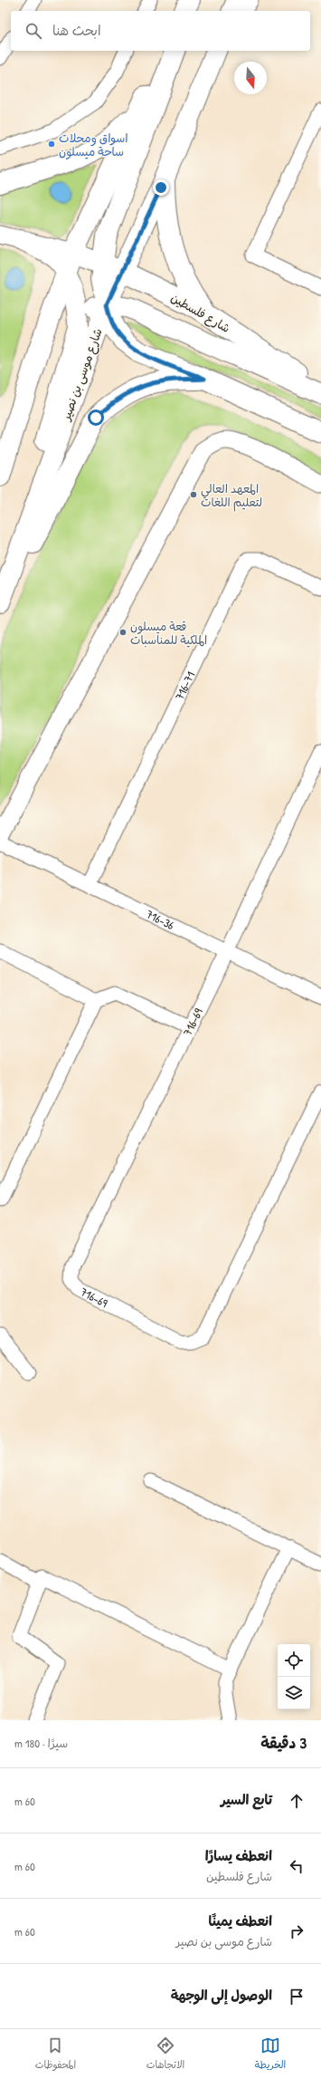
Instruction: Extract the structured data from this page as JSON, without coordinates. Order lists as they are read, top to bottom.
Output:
{
  "streets": {
    "main road": ["شارع فلسطين", "شارع موسى بن نصير"],
    "street": ["716-71", "716-36", "716-69"]
  },
  "crossings": [
    ["شارع فلسطين", "شارع موسى بن نصير"],
    ["716-71", "716-36"],
    ["716-36", "716-69"]
  ],
  "places": ["اسواق ومحلات ساحة ميسلون", "المعهد العالي لتعليم اللغات", "قعة ميسلون الملكية للمناسبات"],
  "north": "bottom",
  "page": {
    "search": "ابحث هنا",
    "heading": ["3 دقيقة", "سيرًا · 180 m"],
    "list": [
      ["تابع السير", "60 m"],
      ["انعطف يسارًا", "شارع فلسطين", "60 m"],
      ["انعطف يمينًا", "شارع موسى بن نصير", "60 m"],
      "الوصول إلى الوجهة"
    ],
    "nav": ["الخريطة", "الاتجاهات", "المحفوظات"]
  }
}
